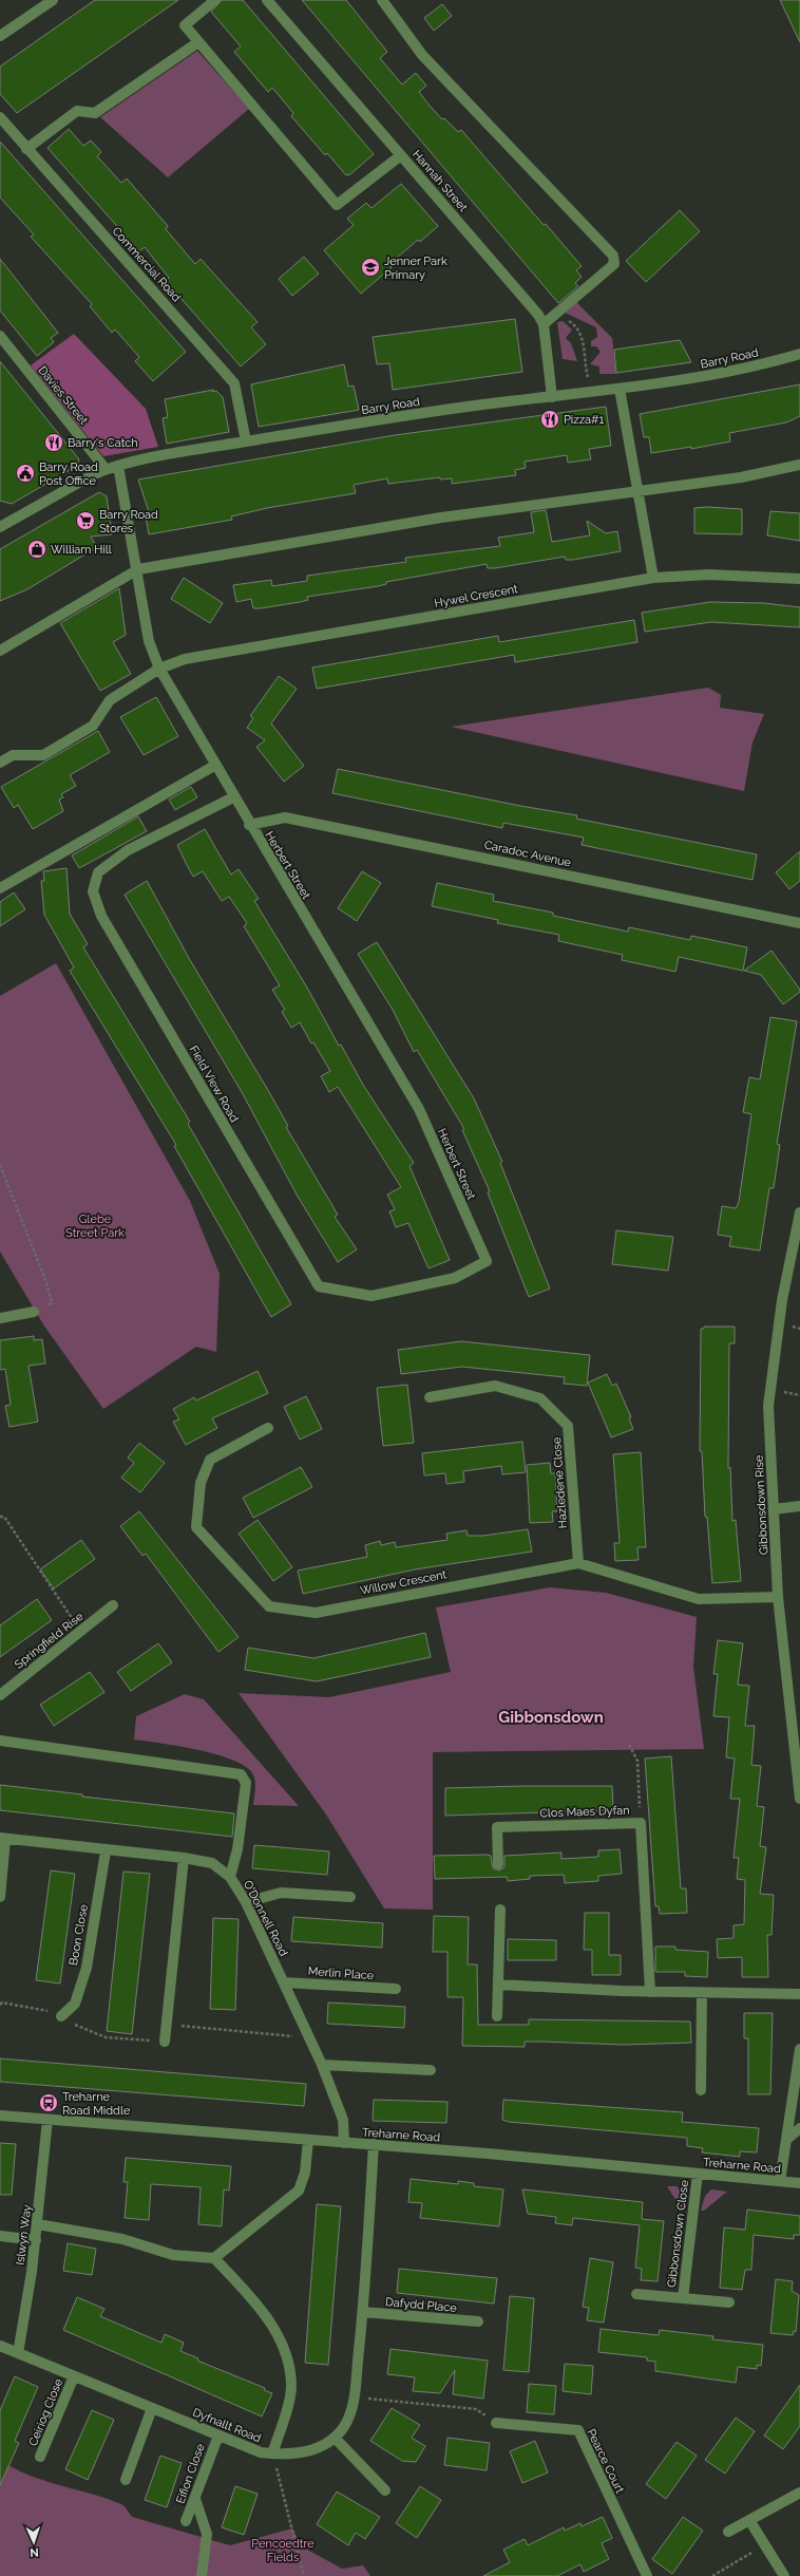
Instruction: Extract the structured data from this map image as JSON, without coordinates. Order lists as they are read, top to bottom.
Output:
{
  "streets": {
    "street": [
      "Hannah Street",
      "Commercial Road",
      "Barry Road",
      "Davies Street",
      "Hywel Crescent",
      "Caradoc Avenue",
      "Herbert Street",
      "Field View Road",
      "Hazledene Close",
      "Gibbonsdown Rise",
      "Willow Crescent",
      "Springfield Rise",
      "Clos Maes Dyfan",
      "O'Donnell Road",
      "Boon Close",
      "Merlin Place",
      "Treharne Road",
      "Gibbonsdown Close",
      "Islwyn Way",
      "Dafydd Place",
      "Ceiriog Close",
      "Dyfnallt Road",
      "Pearce Court",
      "Eifion Close"
    ]
  },
  "crossings": [
    ["Commercial Road", "Barry Road"],
    ["Barry Road", "Davies Street"],
    ["Barry Road", "Herbert Street"],
    ["Hywel Crescent", "Herbert Street"],
    ["Caradoc Avenue", "Herbert Street"],
    ["Herbert Street", "Field View Road"],
    ["Hazledene Close", "Willow Crescent"],
    ["Gibbonsdown Rise", "Willow Crescent"],
    ["O'Donnell Road", "Boon Close"],
    ["O'Donnell Road", "Merlin Place"],
    ["O'Donnell Road", "Treharne Road"],
    ["Treharne Road", "Gibbonsdown Close"],
    ["Treharne Road", "Islwyn Way"],
    ["Treharne Road", "Dyfnallt Road"],
    ["Islwyn Way", "Dyfnallt Road"],
    ["Dafydd Place", "Dyfnallt Road"],
    ["Ceiriog Close", "Dyfnallt Road"],
    ["Dyfnallt Road", "Eifion Close"]
  ],
  "districts": ["Gibbonsdown"],
  "parks": ["Glebe Street Park", "Pencoedtre Fields"],
  "places": {
    "school or university": ["Jenner Park Primary"],
    "restaurant": ["Pizza#1", "Barry's Catch"],
    "public building": ["Barry Road Post Office"],
    "supermarket": ["Barry Road Stores"],
    "shop": ["William Hill"],
    "bus stop": ["Treharne Road Middle"]
  },
  "north": "bottom"
}
